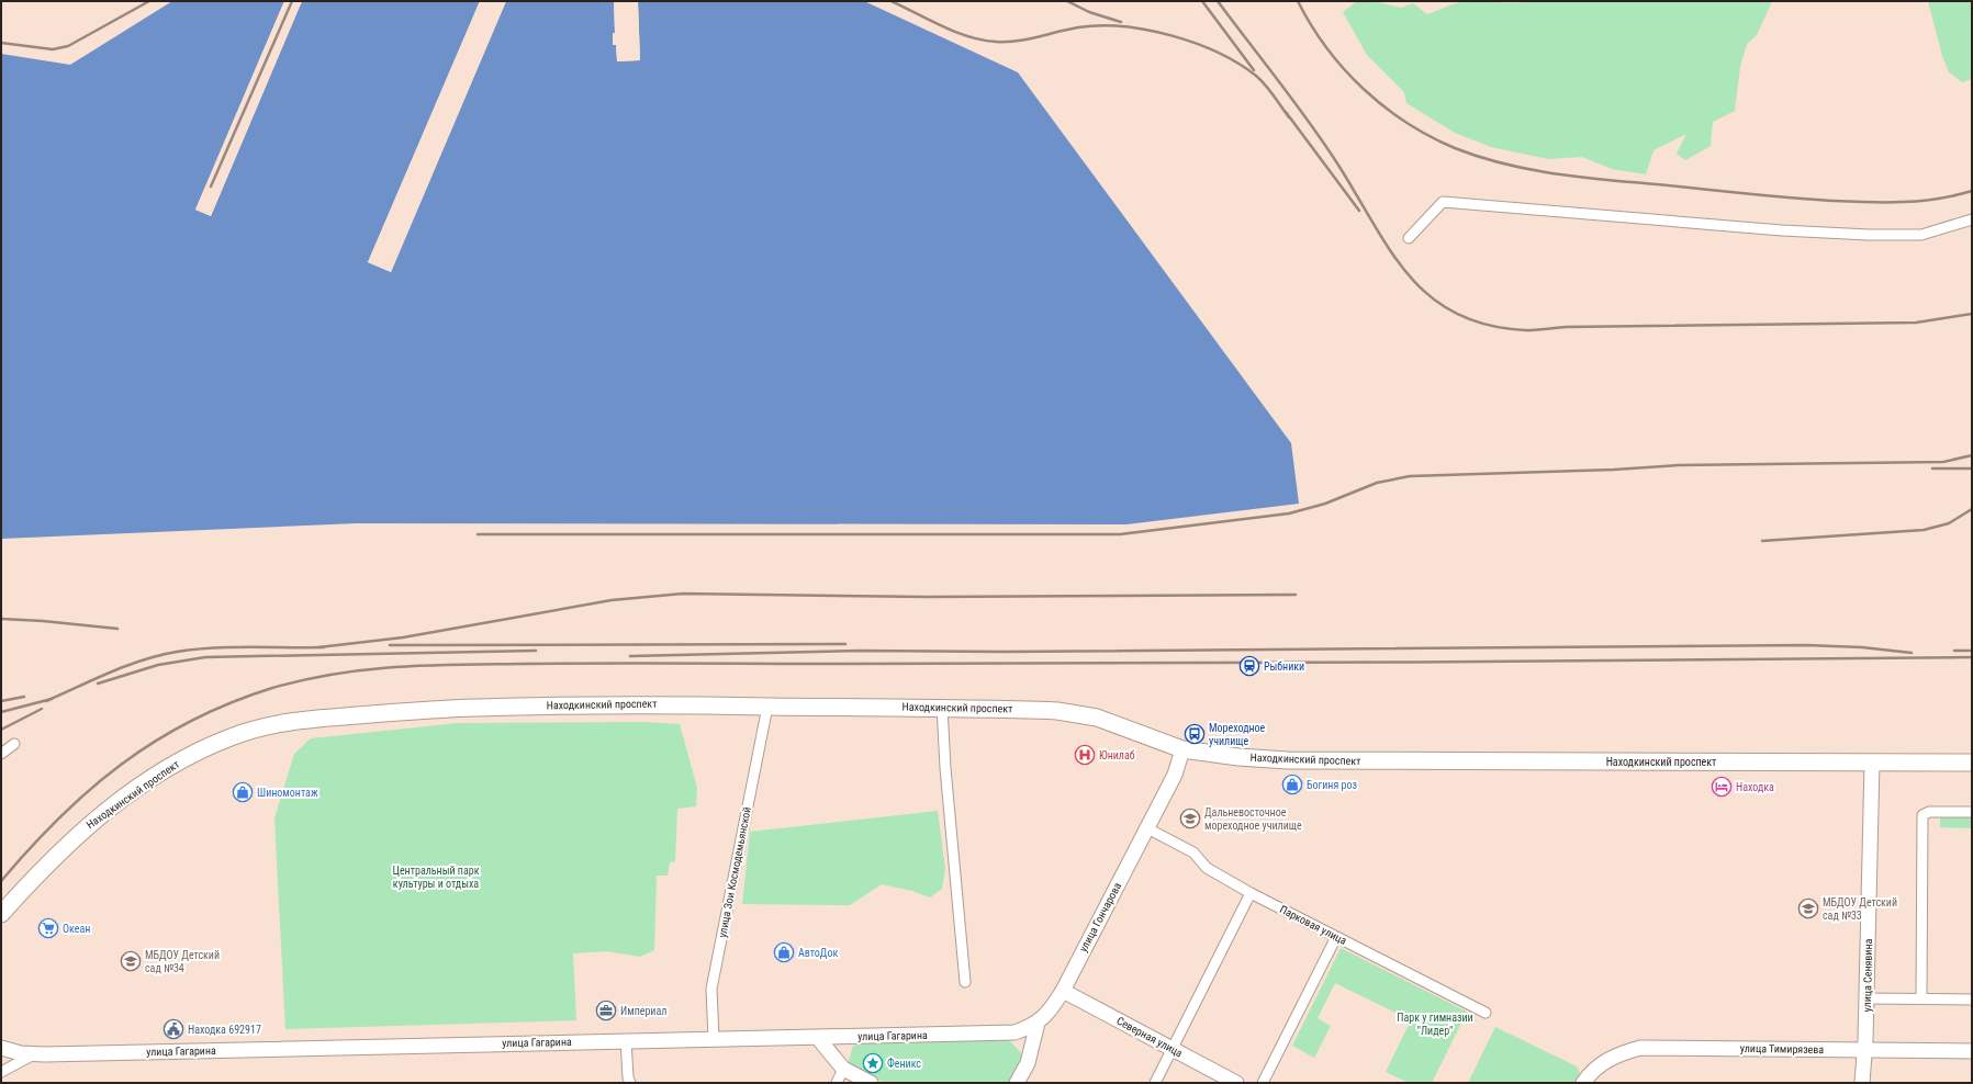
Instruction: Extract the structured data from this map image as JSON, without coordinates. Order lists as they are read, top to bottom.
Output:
{
  "streets": {
    "main road": [
      "Находкинский проспект",
      "улица Гончарова",
      "улица Сенявина",
      "улица Гагарина",
      "Северная улица",
      "улица Тимирязева"
    ],
    "street": ["улица Зои Космодемьянской", "Парковая улица"]
  },
  "crossings": [
    ["Находкинский проспект", "улица Зои Космодемьянской"],
    ["Находкинский проспект", "улица Гончарова"],
    ["Находкинский проспект", "улица Сенявина"],
    ["улица Зои Космодемьянской", "улица Гагарина"],
    ["улица Гончарова", "Парковая улица"],
    ["улица Гончарова", "улица Гагарина"],
    ["улица Гончарова", "Северная улица"],
    ["улица Сенявина", "улица Тимирязева"]
  ],
  "parks": ["Центральный парк культуры и отдыха", "Парк у гимназии \"Лидер\""],
  "places": {
    "station": ["Рыбники"],
    "bus stop": ["Мореходное училище"],
    "hospital": ["Юнилаб"],
    "shop": ["Богиня роз", "Шиномонтаж", "АвтоДок"],
    "hotel": ["Находка"],
    "school or university": ["Дальневосточное мореходное училище", "МБДОУ Детский сад №33", "МБДОУ Детский сад №34"],
    "supermarket": ["Океан"],
    "office": ["Империал"],
    "public building": ["Находка 692917"],
    "place": ["Феникс"]
  }
}
